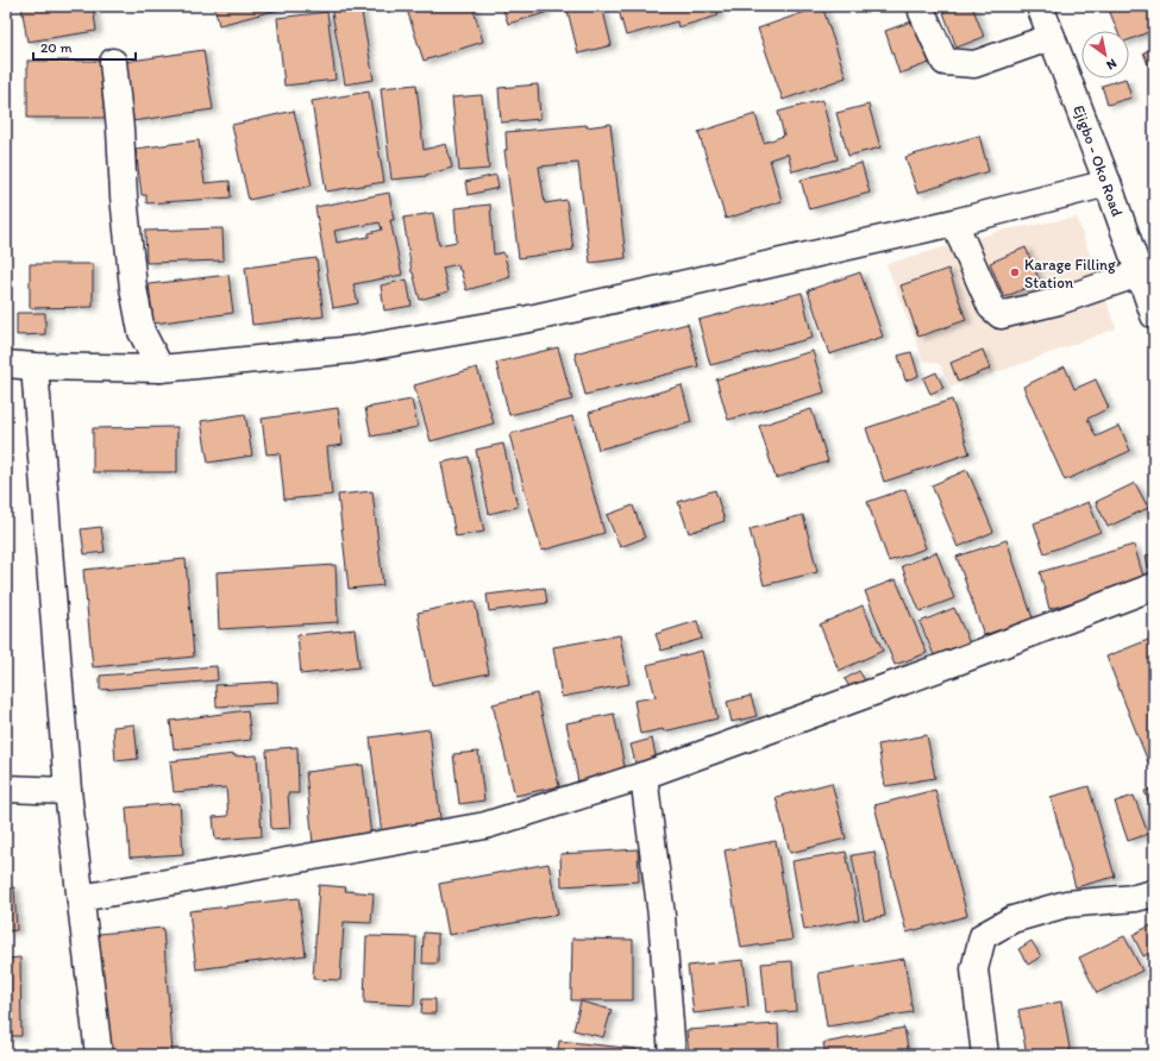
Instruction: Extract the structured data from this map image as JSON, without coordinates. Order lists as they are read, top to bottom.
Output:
{
  "streets": {
    "street": ["Ejigbo - Oko Road"]
  },
  "places": ["Karage Filling Station"],
  "scale_bar": "20 m",
  "north": "bottom right"
}
